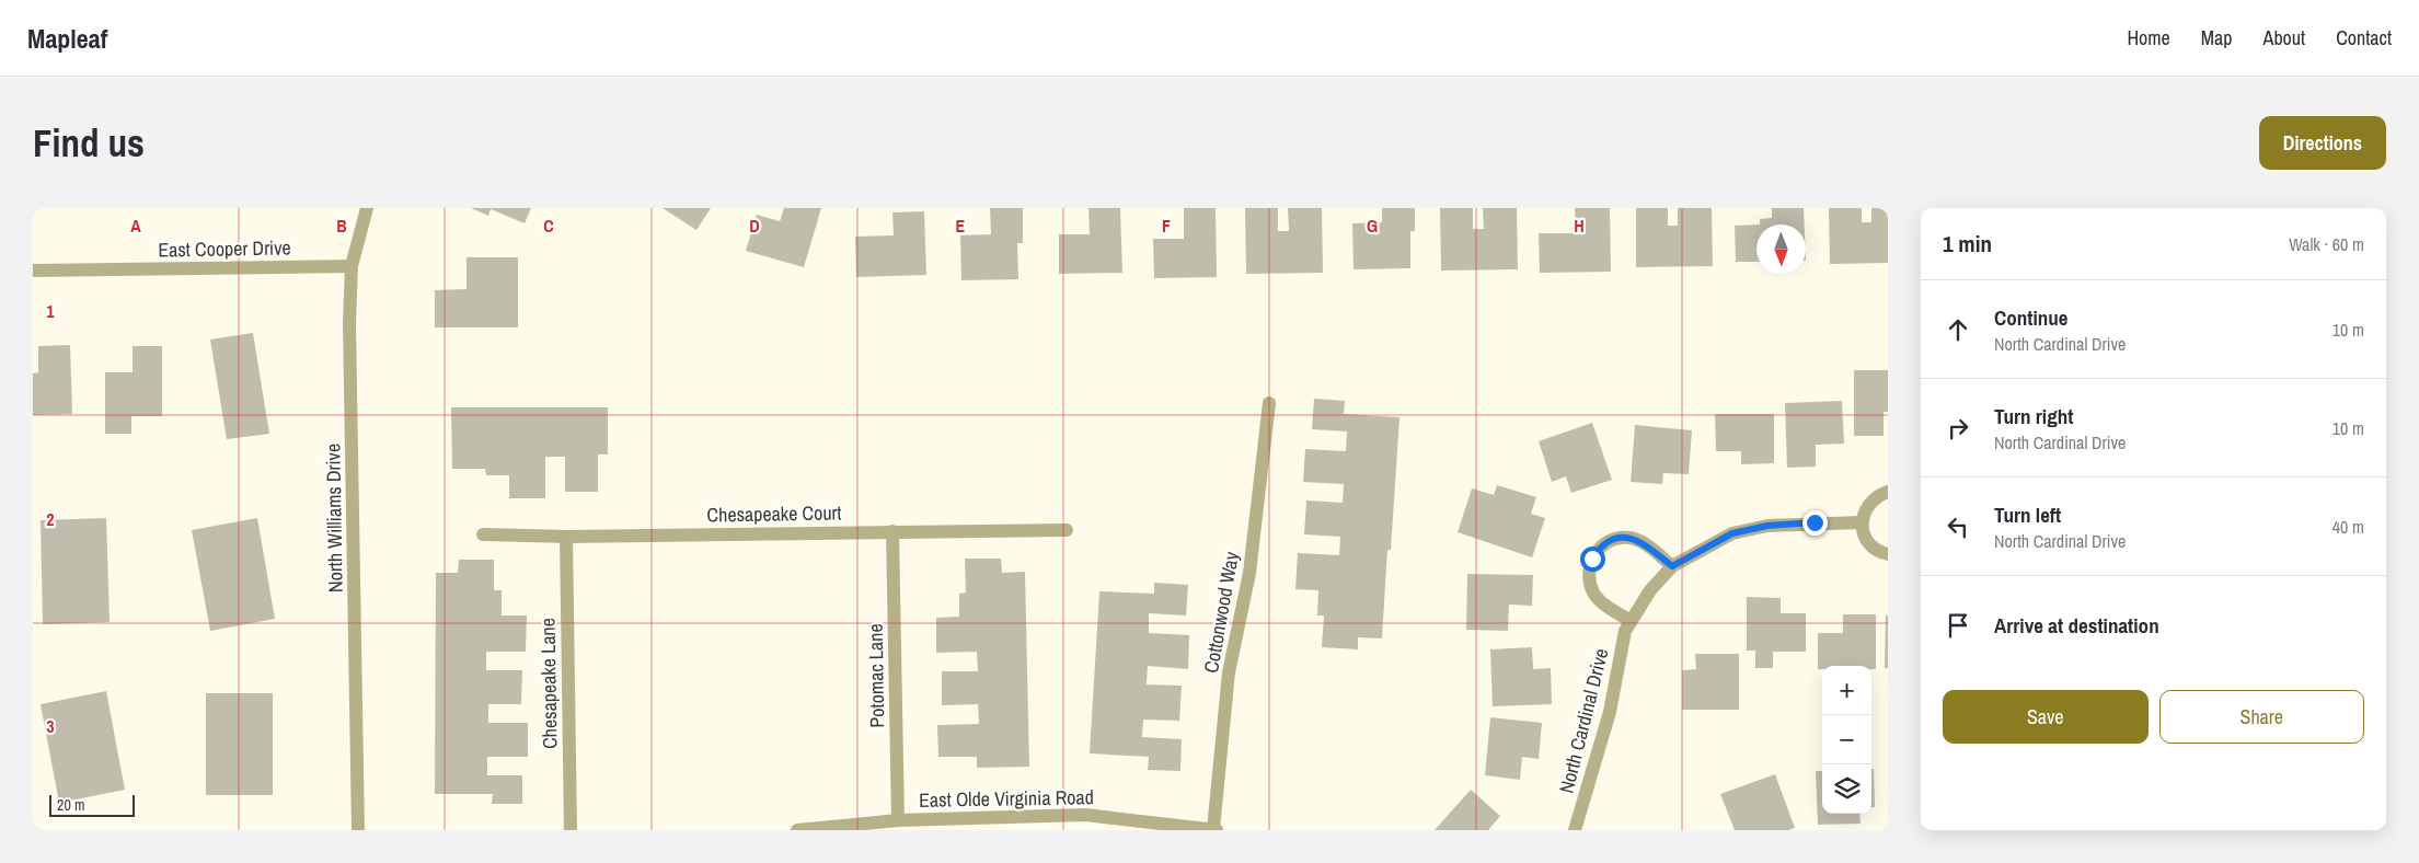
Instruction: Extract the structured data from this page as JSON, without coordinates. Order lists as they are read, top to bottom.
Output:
{
  "streets": {
    "street": [
      "East Cooper Drive",
      "Chesapeake Court",
      "North Williams Drive",
      "Cottonwood Way",
      "Potomac Lane",
      "Chesapeake Lane",
      "North Cardinal Drive",
      "East Olde Virginia Road"
    ]
  },
  "crossings": [
    ["East Cooper Drive", "North Williams Drive"],
    ["Chesapeake Court", "Potomac Lane"],
    ["Chesapeake Court", "Chesapeake Lane"],
    ["Cottonwood Way", "East Olde Virginia Road"],
    ["Potomac Lane", "East Olde Virginia Road"]
  ],
  "scale_bar": "20 m",
  "north": "bottom",
  "page": {
    "header": "Mapleaf",
    "nav": [
      "Home",
      "Map",
      "About",
      "Contact"
    ],
    "buttons": [
      "Directions",
      ["Save", "Share"]
    ],
    "title": "Find us",
    "heading": ["1 min", "Walk · 60 m"],
    "list": [
      ["Continue", "North Cardinal Drive", "10 m"],
      ["Turn right", "North Cardinal Drive", "10 m"],
      ["Turn left", "North Cardinal Drive", "40 m"],
      "Arrive at destination"
    ],
    "map_buttons": ["+", "−"],
    "scale": "20 m"
  },
  "grid": {
    "columns": [
      "A",
      "B",
      "C",
      "D",
      "E",
      "F",
      "G",
      "H"
    ],
    "rows": ["1", "2", "3"]
  }
}
